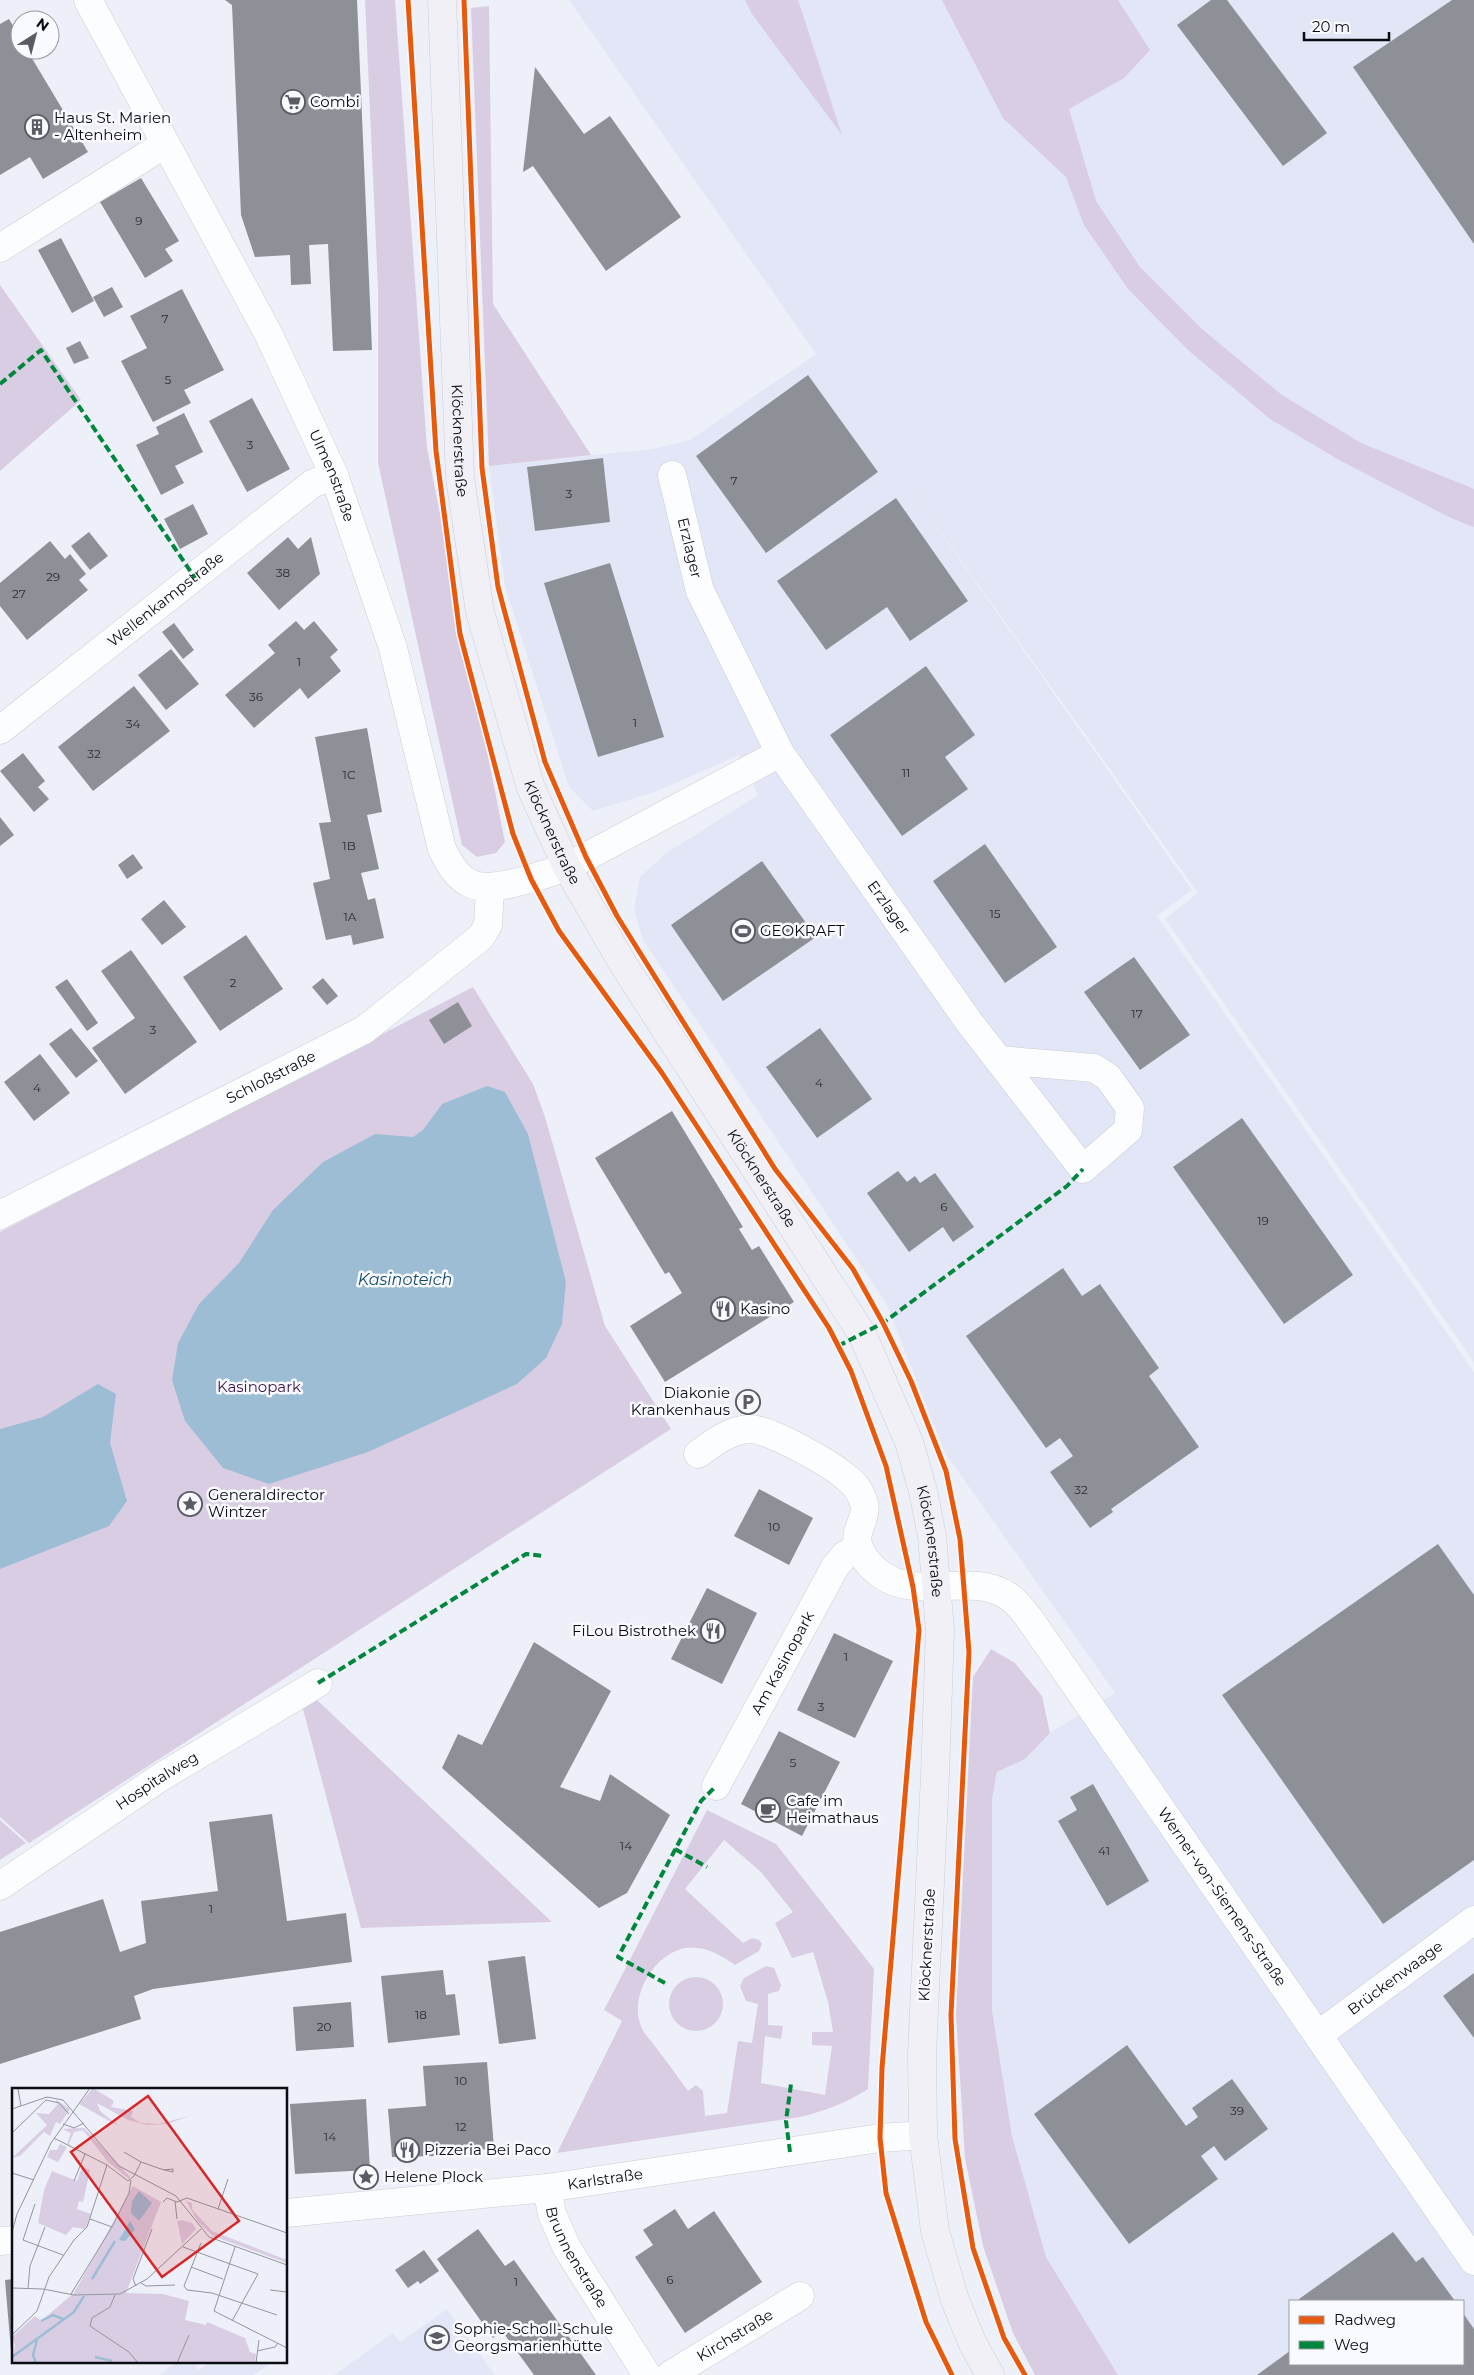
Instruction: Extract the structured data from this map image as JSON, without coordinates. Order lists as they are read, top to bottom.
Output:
{
  "streets": {
    "main road": ["Klöcknerstraße"],
    "street": [
      "Ulmenstraße",
      "Erzlager",
      "Wellenkampstraße",
      "Schloßstraße",
      "Am Kasinopark",
      "Hospitalweg",
      "Werner-von-Siemens-Straße",
      "Brückenwaage",
      "Karlstraße",
      "Brunnenstraße",
      "Kirchstraße"
    ]
  },
  "crossings": [
    ["Klöcknerstraße", "Ulmenstraße"],
    ["Klöcknerstraße", "Werner-von-Siemens-Straße"],
    ["Klöcknerstraße", "Karlstraße"],
    ["Ulmenstraße", "Wellenkampstraße"],
    ["Ulmenstraße", "Schloßstraße"],
    ["Werner-von-Siemens-Straße", "Brückenwaage"],
    ["Karlstraße", "Brunnenstraße"]
  ],
  "water": ["Kasinoteich"],
  "parks": ["Kasinopark"],
  "places": {
    "supermarket": ["Combi"],
    "building": ["Haus St. Marien - Altenheim"],
    "sports": ["GEOKRAFT"],
    "restaurant": ["Kasino", "FiLou Bistrothek", "Pizzeria Bei Paco"],
    "parking": ["Diakonie Krankenhaus"],
    "place": ["Generaldirector Wintzer", "Helene Plock"],
    "cafe": ["Cafe im Heimathaus"],
    "school or university": ["Sophie-Scholl-Schule Georgsmarienhütte"]
  },
  "house_numbers": [
    "9",
    "7",
    "5",
    "3",
    "7",
    "3",
    "38",
    "29",
    "27",
    "1",
    "36",
    "1",
    "34",
    "32",
    "11",
    "1C",
    "1B",
    "15",
    "1A",
    "2",
    "17",
    "3",
    "4",
    "4",
    "6",
    "19",
    "32",
    "10",
    "1",
    "3",
    "5",
    "14",
    "41",
    "1",
    "18",
    "20",
    "10",
    "39",
    "12",
    "14",
    "6",
    "1"
  ],
  "legend": ["Radweg", "Weg"],
  "scale_bar": "20 m",
  "north": "top right"
}
